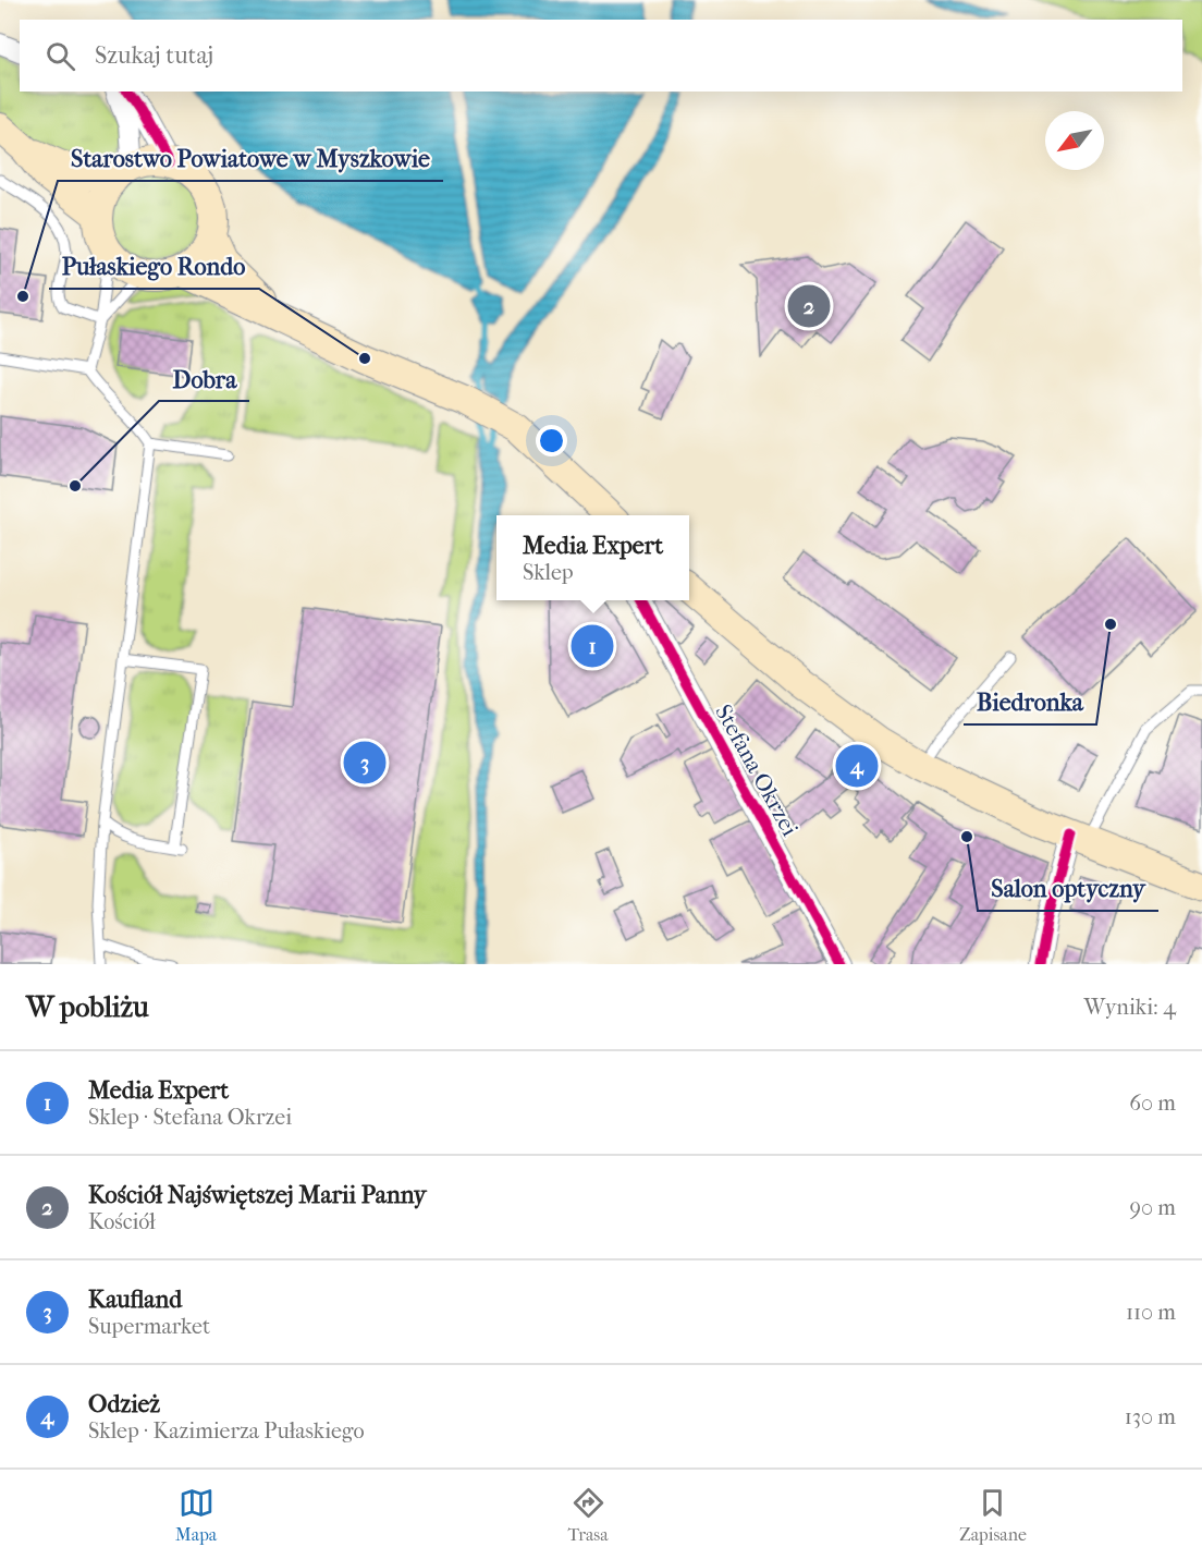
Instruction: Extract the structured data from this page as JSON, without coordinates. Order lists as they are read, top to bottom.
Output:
{
  "streets": {
    "street": ["Stefana Okrzei"]
  },
  "places": [
    "Starostwo Powiatowe w Myszkowie",
    "Pułaskiego Rondo",
    "Dobra",
    "Biedronka",
    "Salon optyczny"
  ],
  "north": "bottom left",
  "page": {
    "search": "Szukaj tutaj",
    "pins": [
      "2",
      "1",
      "3",
      "4"
    ],
    "popup": ["Media Expert", "Sklep"],
    "heading": ["W pobliżu", "Wyniki: 4"],
    "list": [
      {
        "mark": "1",
        "name": "Media Expert",
        "note": "Sklep · Stefana Okrzei",
        "value": "60 m"
      },
      {
        "mark": "2",
        "name": "Kościół Najświętszej Marii Panny",
        "note": "Kościół",
        "value": "90 m"
      },
      {
        "mark": "3",
        "name": "Kaufland",
        "note": "Supermarket",
        "value": "110 m"
      },
      {
        "mark": "4",
        "name": "Odzież",
        "note": "Sklep · Kazimierza Pułaskiego",
        "value": "130 m"
      }
    ],
    "nav": ["Mapa", "Trasa", "Zapisane"]
  }
}
